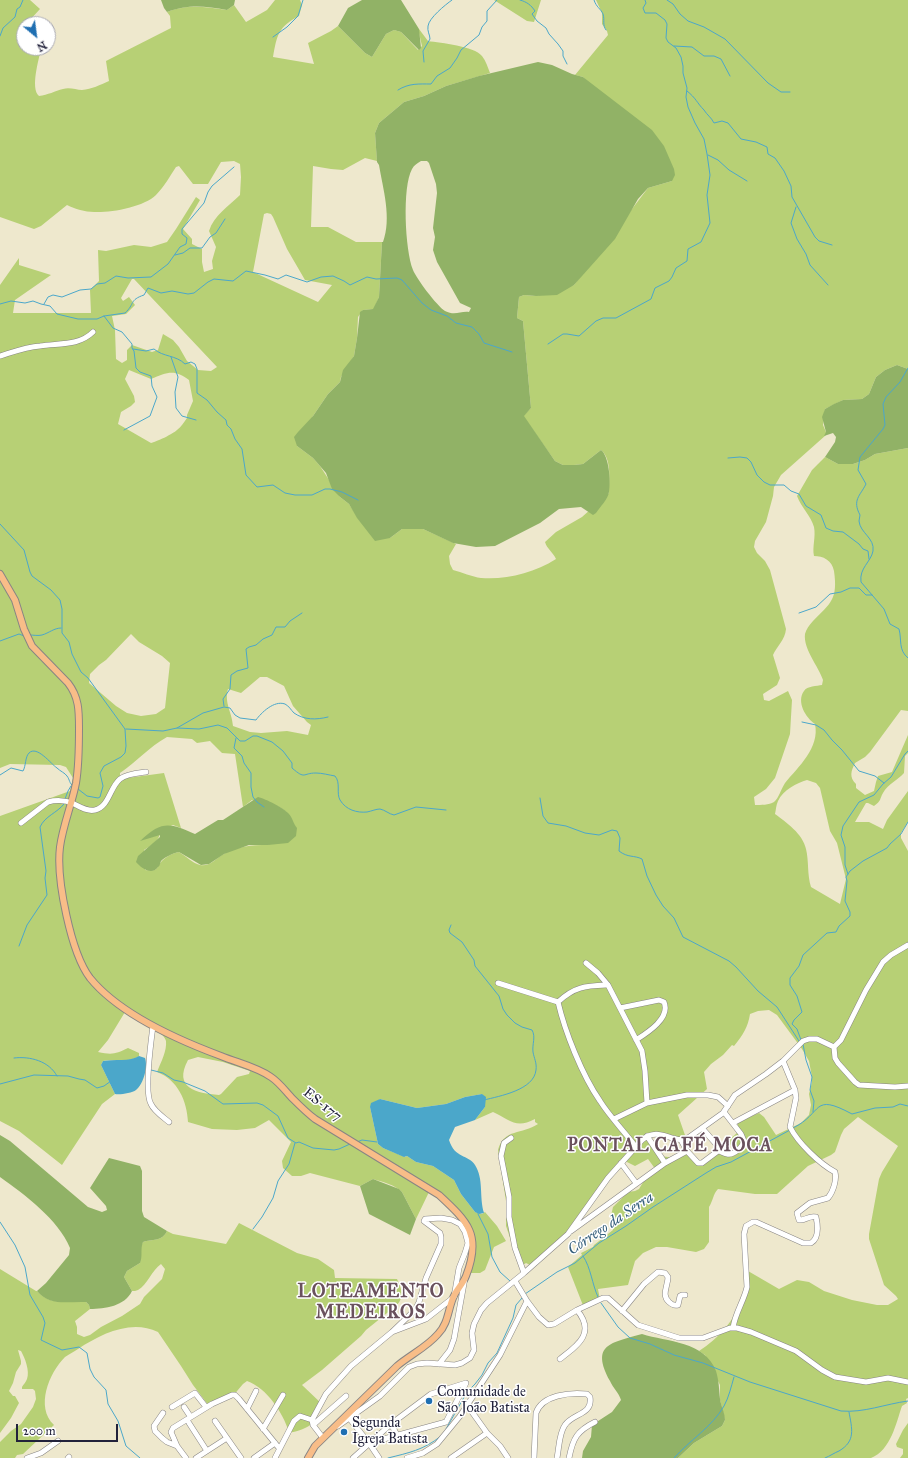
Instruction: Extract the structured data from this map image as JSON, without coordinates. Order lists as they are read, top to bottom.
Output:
{
  "streets": {
    "main road": ["ES-177"]
  },
  "districts": ["PONTAL CAFÉ MOCA", "LOTEAMENTO MEDEIROS"],
  "water": ["Córrego da Serra"],
  "places": ["Comunidade de São João Batista", "Segunda Igreja Batista"],
  "scale_bar": "200 m",
  "north": "bottom right"
}
